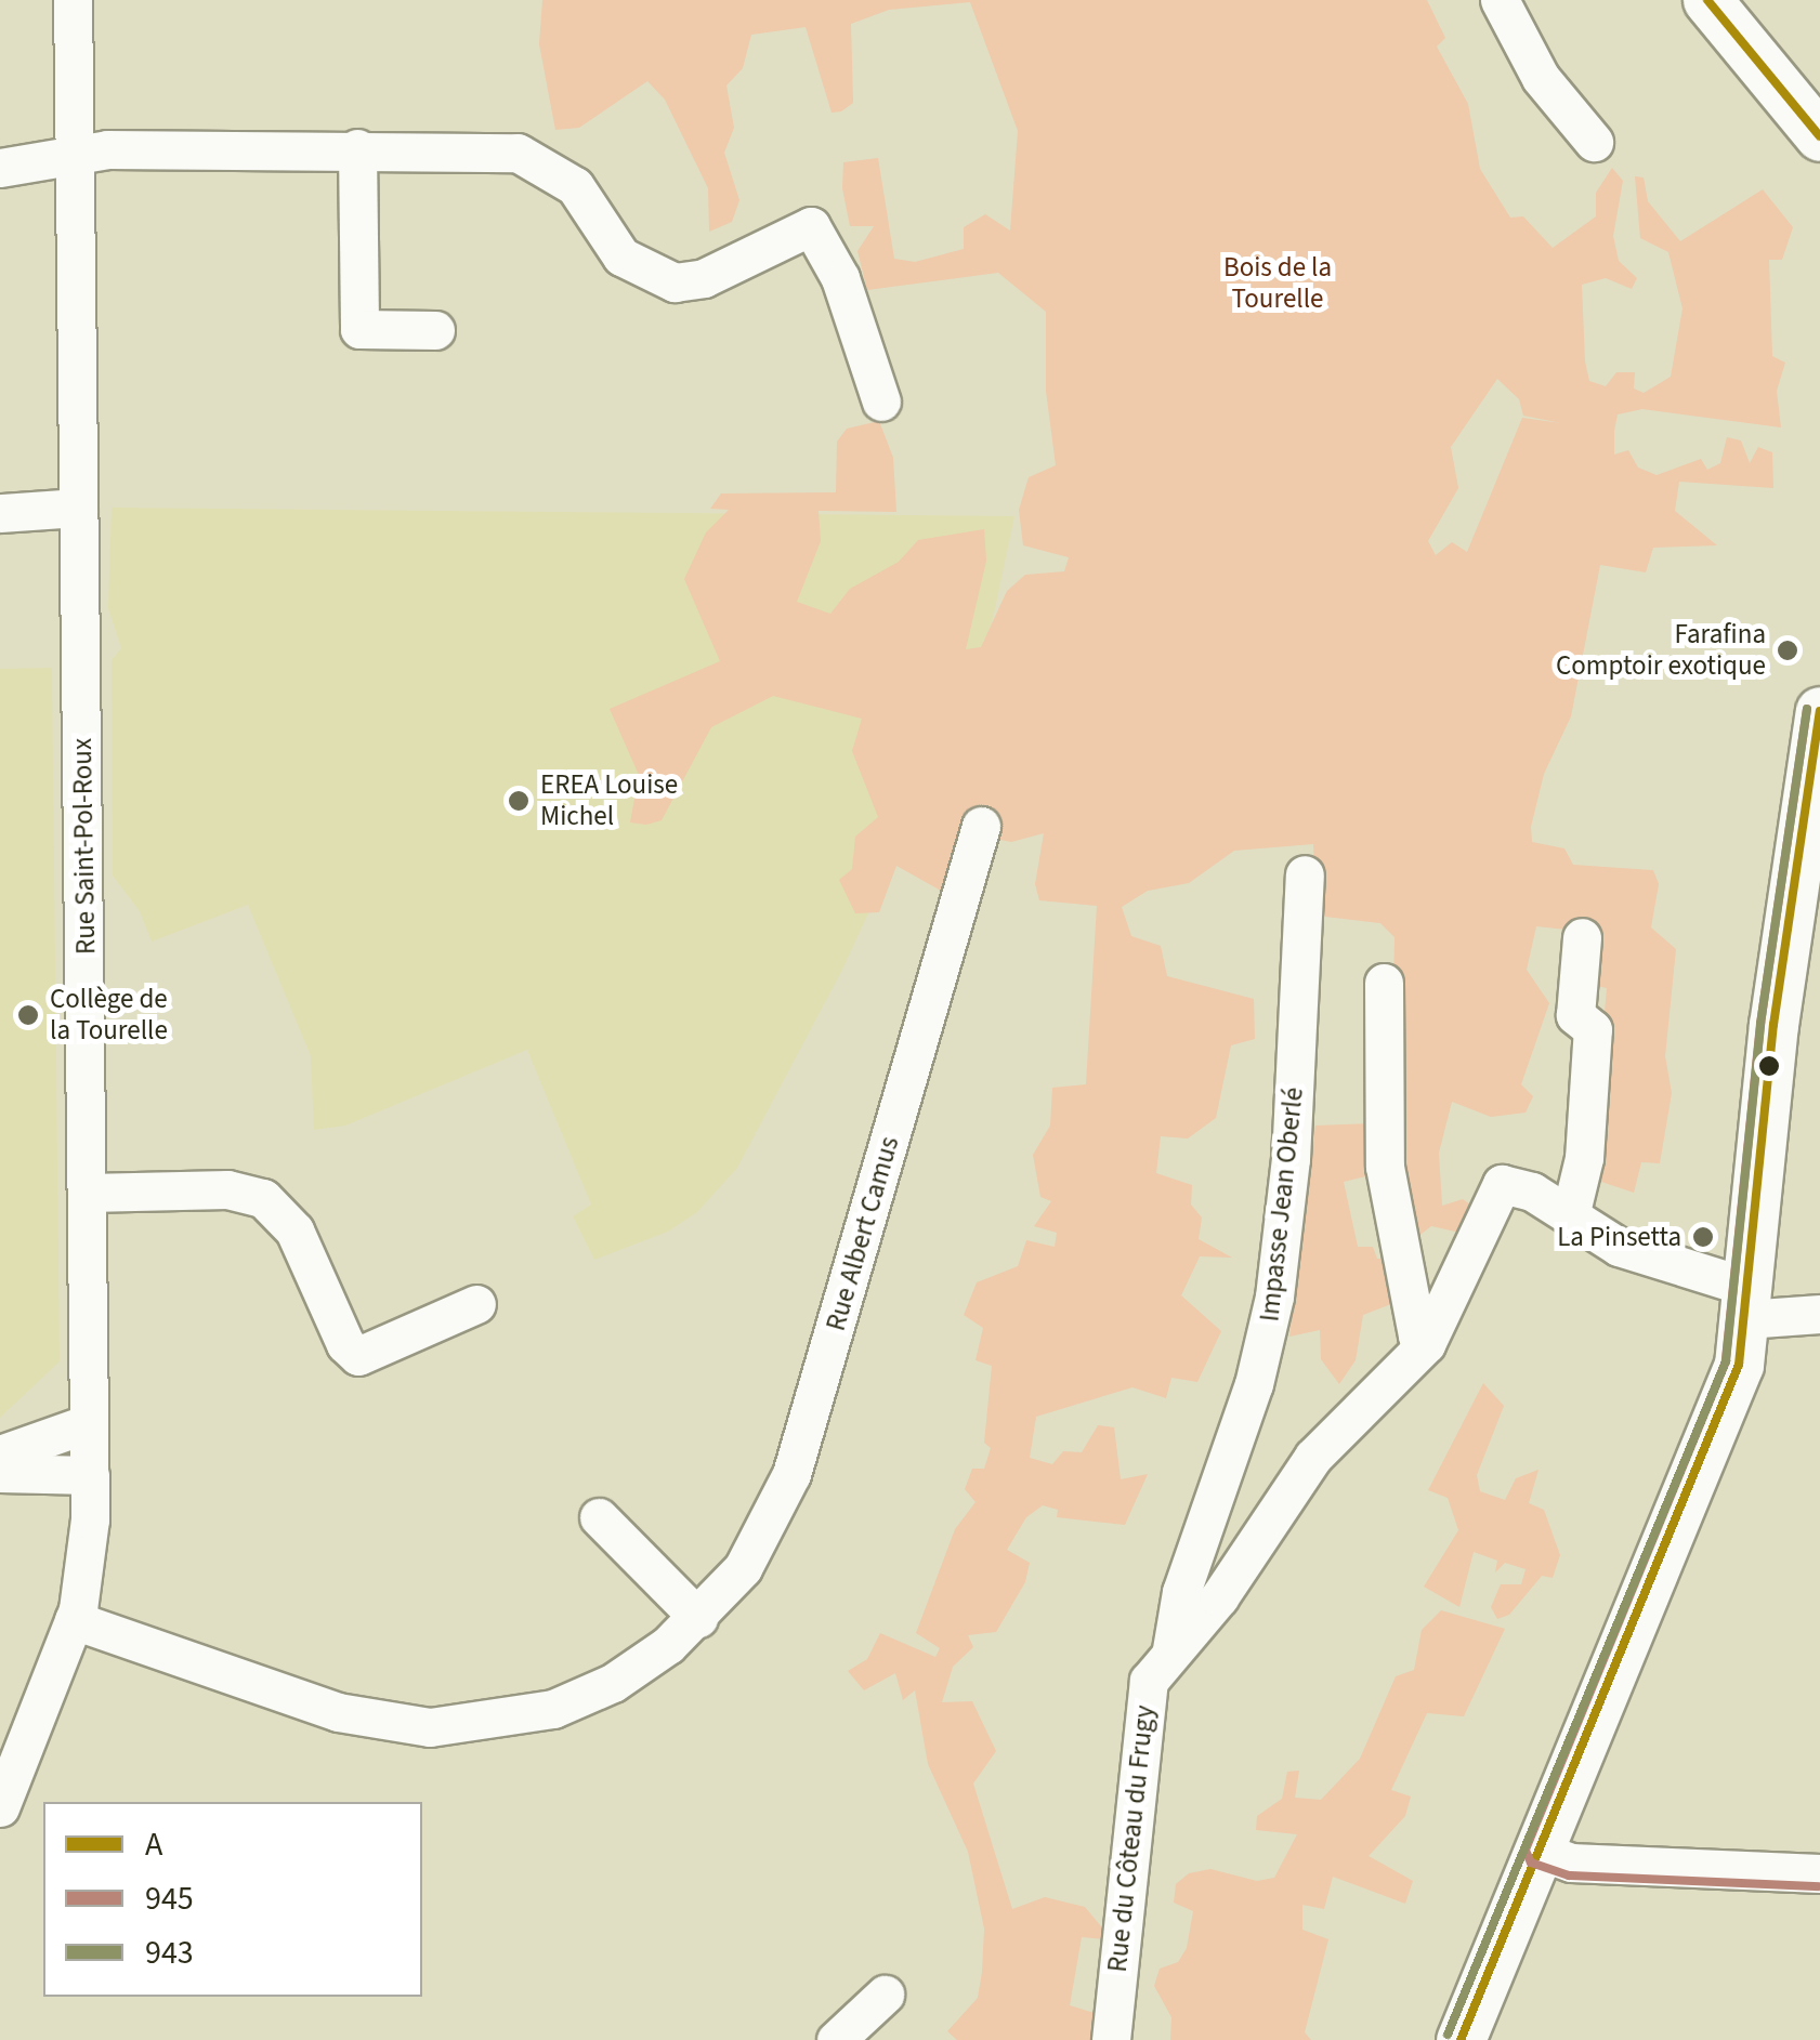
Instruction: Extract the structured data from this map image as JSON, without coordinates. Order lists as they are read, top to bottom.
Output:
{
  "streets": {
    "street": [
      "Rue Saint-Pol-Roux",
      "Impasse Jean Oberlé",
      "Rue Albert Camus",
      "Rue du Côteau du Frugy"
    ]
  },
  "crossings": [
    ["Rue Saint-Pol-Roux", "Rue Albert Camus"],
    ["Impasse Jean Oberlé", "Rue du Côteau du Frugy"]
  ],
  "parks": ["Bois de la Tourelle"],
  "places": [
    "Farafina Comptoir exotique",
    "EREA Louise Michel",
    "Collège de la Tourelle",
    "La Pinsetta"
  ],
  "lines": ["transit line A", "transit line 945", "transit line 943"],
  "legend": ["A", "945", "943"]
}
